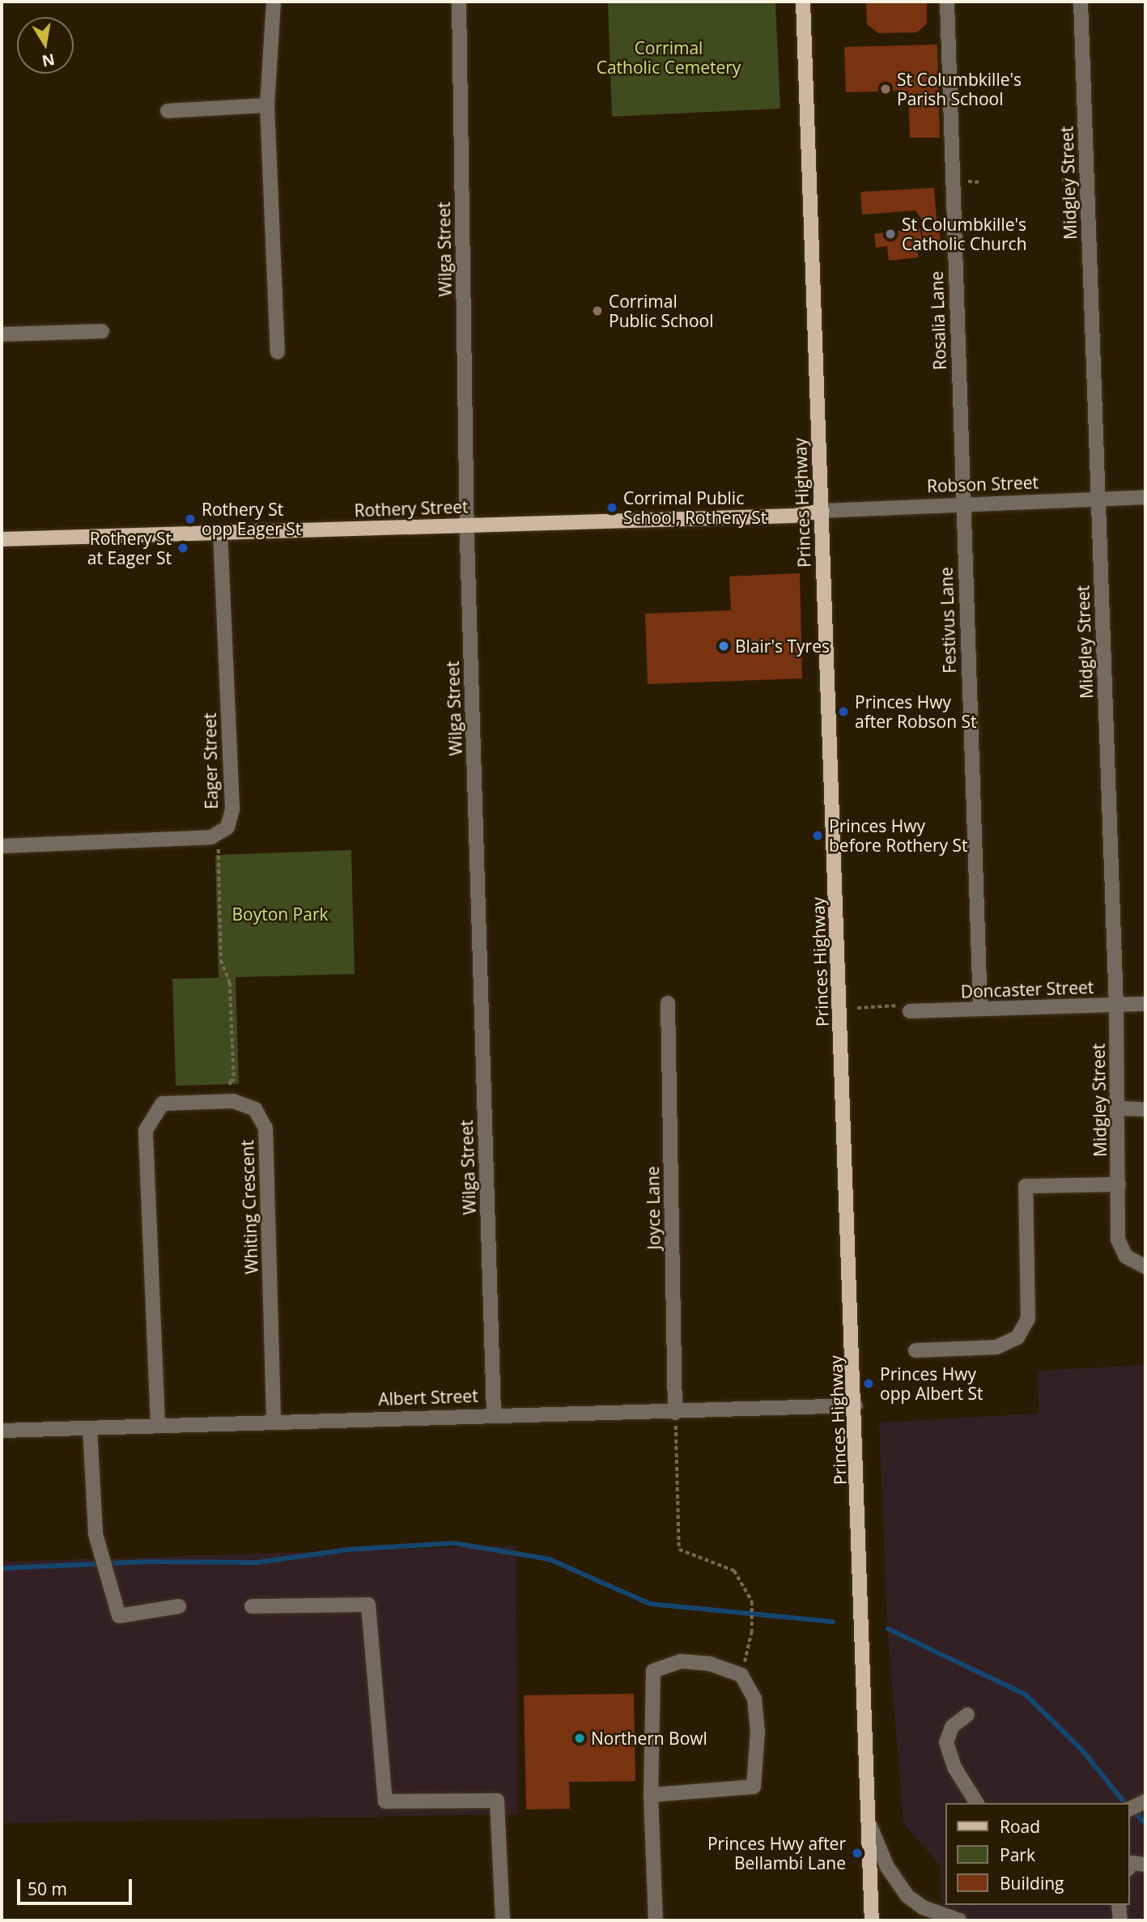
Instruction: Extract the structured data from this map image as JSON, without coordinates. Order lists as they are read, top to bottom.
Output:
{
  "streets": {
    "main road": ["Princes Highway", "Rothery Street"],
    "street": [
      "Midgley Street",
      "Wilga Street",
      "Rosalia Lane",
      "Robson Street",
      "Festivus Lane",
      "Eager Street",
      "Doncaster Street",
      "Whiting Crescent",
      "Joyce Lane",
      "Albert Street"
    ]
  },
  "crossings": [
    ["Midgley Street", "Robson Street"],
    ["Midgley Street", "Doncaster Street"],
    ["Wilga Street", "Rothery Street"],
    ["Wilga Street", "Albert Street"],
    ["Rosalia Lane", "Robson Street"],
    ["Rosalia Lane", "Festivus Lane"],
    ["Robson Street", "Princes Highway"],
    ["Robson Street", "Rothery Street"],
    ["Robson Street", "Festivus Lane"],
    ["Princes Highway", "Rothery Street"],
    ["Princes Highway", "Albert Street"],
    ["Rothery Street", "Eager Street"],
    ["Festivus Lane", "Doncaster Street"],
    ["Whiting Crescent", "Albert Street"],
    ["Joyce Lane", "Albert Street"]
  ],
  "parks": ["Corrimal Catholic Cemetery", "Boyton Park"],
  "places": [
    "St Columbkille's Parish School",
    "St Columbkille's Catholic Church",
    "Corrimal Public School",
    "Corrimal Public School, Rothery St",
    "Rothery St opp Eager St",
    "Rothery St at Eager St",
    "Blair's Tyres",
    "Princes Hwy after Robson St",
    "Princes Hwy before Rothery St",
    "Princes Hwy opp Albert St",
    "Northern Bowl",
    "Princes Hwy after Bellambi Lane"
  ],
  "legend": ["Road", "Park", "Building"],
  "scale_bar": "50 m",
  "north": "bottom"
}
